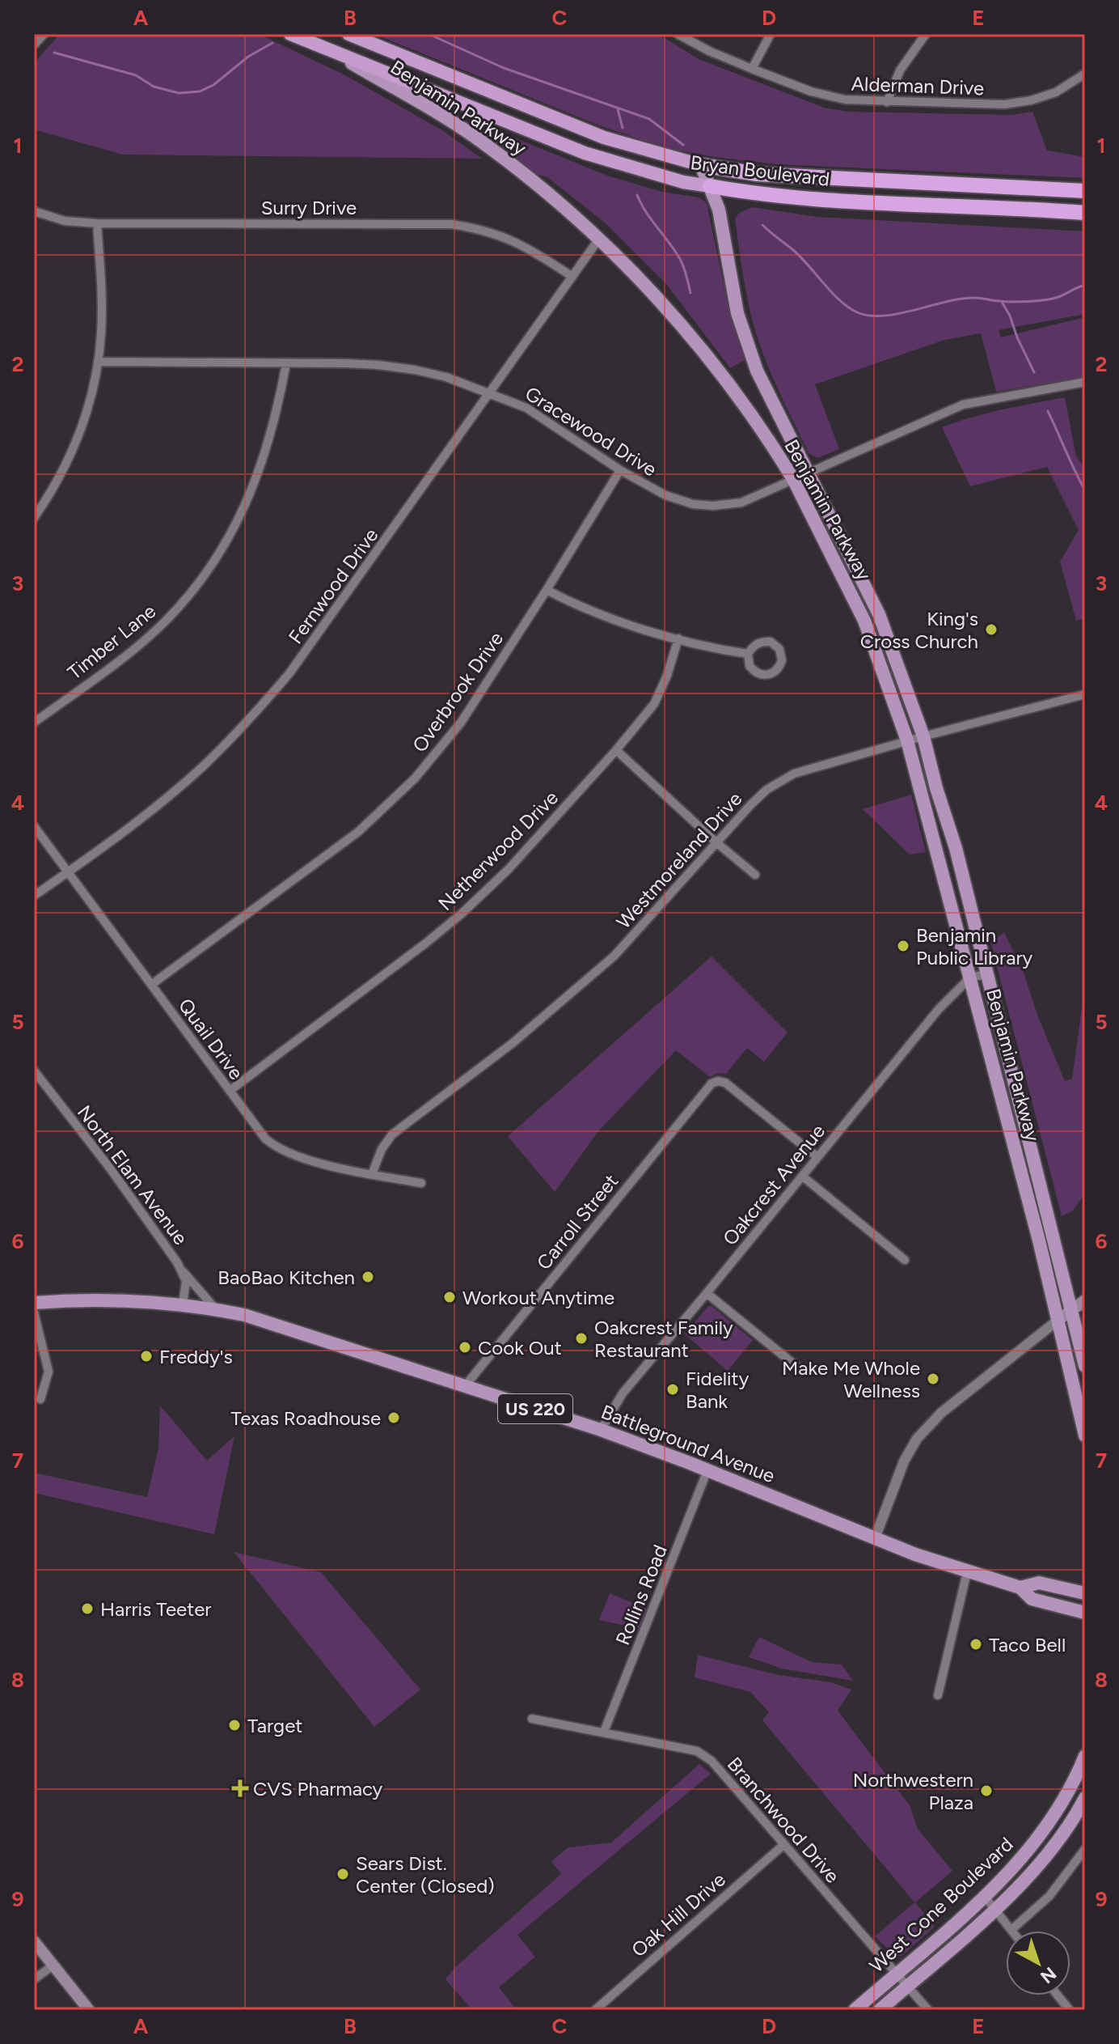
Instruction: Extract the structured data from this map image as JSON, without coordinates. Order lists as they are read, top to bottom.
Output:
{
  "streets": {
    "highway": ["Benjamin Parkway", "Bryan Boulevard"],
    "main road": ["US 220", "Battleground Avenue", "West Cone Boulevard"],
    "street": [
      "Alderman Drive",
      "Surry Drive",
      "Gracewood Drive",
      "Fernwood Drive",
      "Timber Lane",
      "Overbrook Drive",
      "Netherwood Drive",
      "Westmoreland Drive",
      "Quail Drive",
      "North Elam Avenue",
      "Oakcrest Avenue",
      "Carroll Street",
      "Rollins Road",
      "Branchwood Drive",
      "Oak Hill Drive"
    ]
  },
  "crossings": [
    ["Benjamin Parkway", "Bryan Boulevard"],
    ["Benjamin Parkway", "Gracewood Drive"],
    ["Benjamin Parkway", "Fernwood Drive"],
    ["Benjamin Parkway", "Westmoreland Drive"],
    ["Benjamin Parkway", "Oakcrest Avenue"],
    ["Surry Drive", "Fernwood Drive"],
    ["Gracewood Drive", "Fernwood Drive"],
    ["Gracewood Drive", "Timber Lane"],
    ["Gracewood Drive", "Overbrook Drive"],
    ["Fernwood Drive", "Quail Drive"],
    ["Overbrook Drive", "Quail Drive"],
    ["Netherwood Drive", "Quail Drive"],
    ["Westmoreland Drive", "Quail Drive"],
    ["North Elam Avenue", "Battleground Avenue"],
    ["Oakcrest Avenue", "Carroll Street"],
    ["Oakcrest Avenue", "Battleground Avenue"],
    ["Carroll Street", "Battleground Avenue"],
    ["Battleground Avenue", "Rollins Road"],
    ["Rollins Road", "Branchwood Drive"],
    ["Branchwood Drive", "West Cone Boulevard"],
    ["Branchwood Drive", "Oak Hill Drive"]
  ],
  "places": {
    "other": [
      "King's Cross Church",
      "Benjamin Public Library",
      "BaoBao Kitchen",
      "Workout Anytime",
      "Oakcrest Family Restaurant",
      "Cook Out",
      "Freddy's",
      "Make Me Whole Wellness",
      "Fidelity Bank",
      "Texas Roadhouse",
      "Harris Teeter",
      "Taco Bell",
      "Target",
      "Northwestern Plaza",
      "Sears Dist. Center (Closed)"
    ],
    "health": ["CVS Pharmacy"]
  },
  "north": "bottom right",
  "grid": {
    "columns": [
      "A",
      "B",
      "C",
      "D",
      "E"
    ],
    "rows": [
      "1",
      "2",
      "3",
      "4",
      "5",
      "6",
      "7",
      "8",
      "9"
    ]
  }
}
